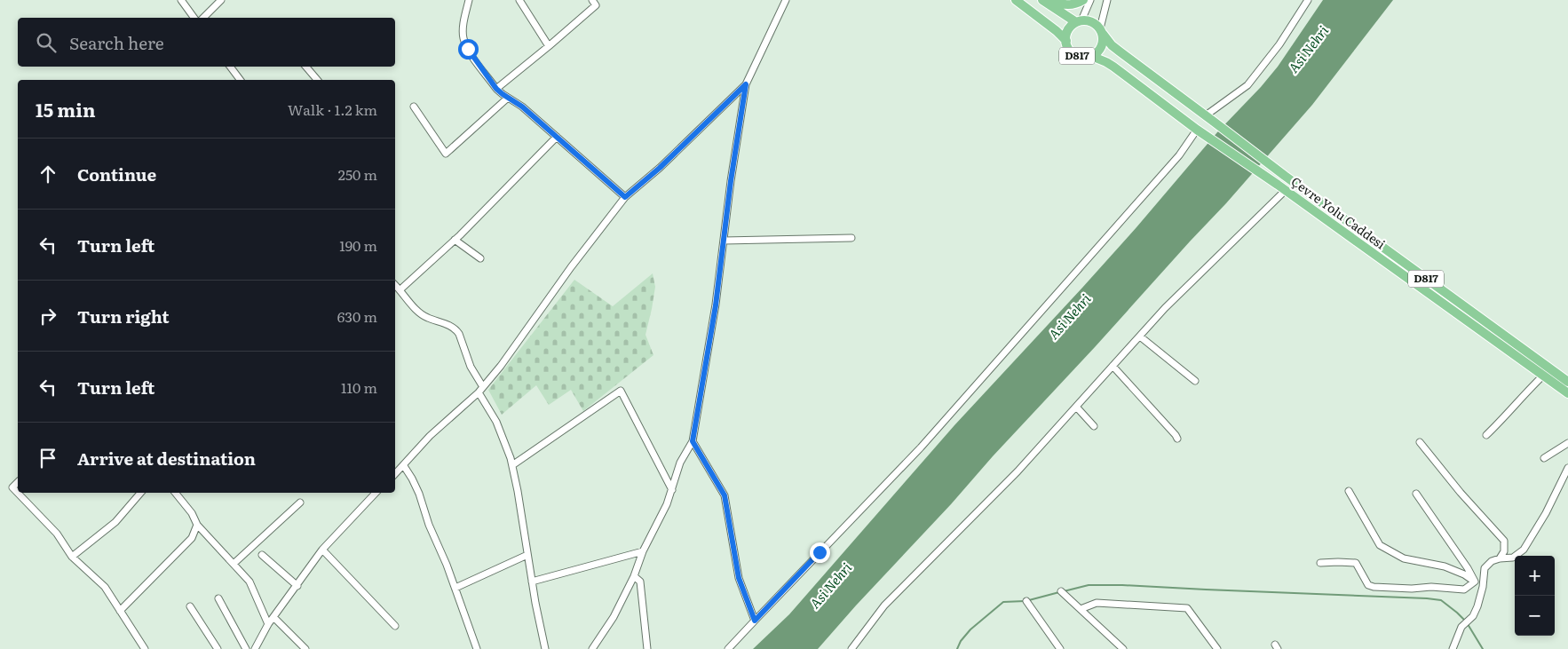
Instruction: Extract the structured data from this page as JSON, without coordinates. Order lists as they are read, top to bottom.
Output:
{
  "streets": {
    "highway": ["D817", "Çevre Yolu Caddesi"]
  },
  "crossings": [
    ["D817", "Çevre Yolu Caddesi"]
  ],
  "water": ["Asi Nehri"],
  "page": {
    "search": "Search here",
    "heading": ["15 min", "Walk · 1.2 km"],
    "list": [
      ["Continue", "250 m"],
      ["Turn left", "190 m"],
      ["Turn right", "630 m"],
      ["Turn left", "110 m"],
      "Arrive at destination"
    ],
    "map_buttons": ["+", "−"]
  }
}
